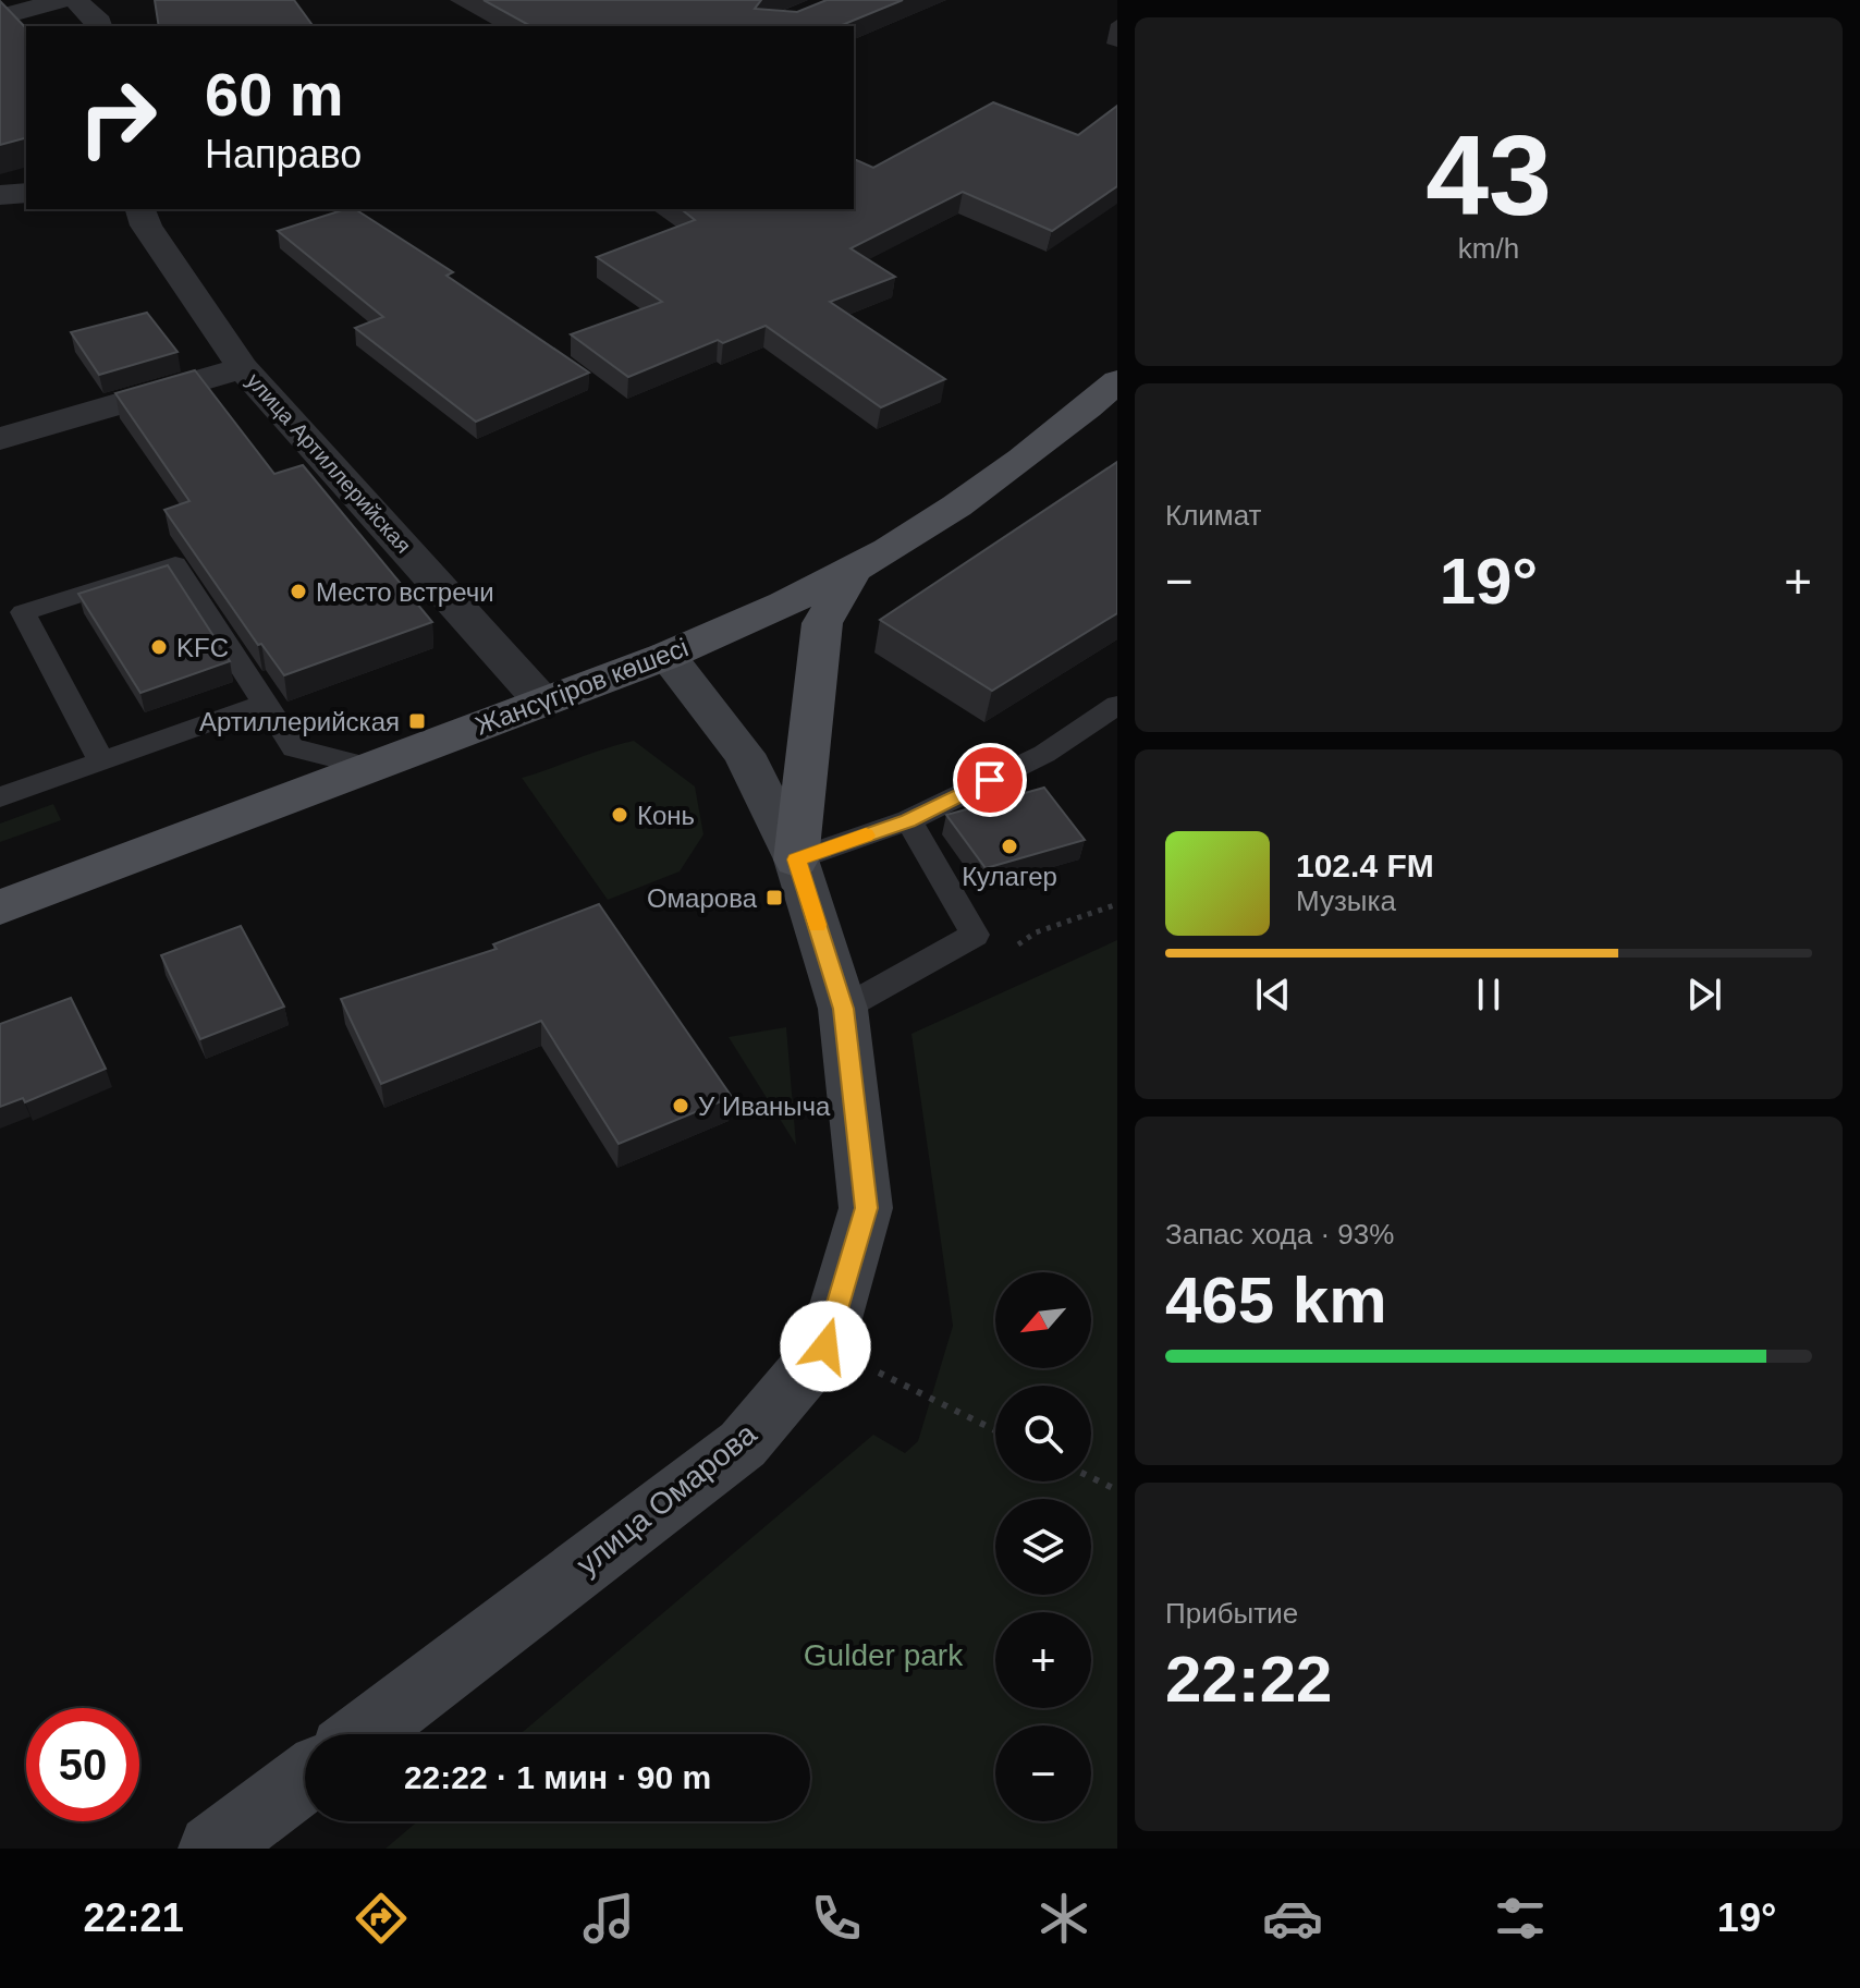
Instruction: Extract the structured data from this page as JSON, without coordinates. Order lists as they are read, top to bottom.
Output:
{
  "streets": {
    "main road": ["Жансүгіров көшесі", "улица Омарова"],
    "street": ["улица Артиллерийская"]
  },
  "crossings": [
    ["улица Артиллерийская", "Жансүгіров көшесі"],
    ["Жансүгіров көшесі", "улица Омарова"]
  ],
  "parks": ["Gulder park"],
  "places": {
    "other": [
      "Место встречи",
      "KFC",
      "Конь",
      "Кулагер",
      "У Иваныча"
    ],
    "transit": ["Артиллерийская", "Омарова"]
  },
  "north": "bottom left",
  "page": {
    "tile": [
      ["43", "km/h"],
      "Климат",
      ["Запас хода · 93%", "465 km"],
      ["Прибытие", "22:22"]
    ],
    "turn": ["60 m", "Направо"],
    "heat": ["−", "19°", "+"],
    "song": ["102.4 FM", "Музыка"],
    "map_buttons": ["+", "−"],
    "limit": "50",
    "trip": "22:22 · 1 мин · 90 m",
    "tabs": ["22:21", "19°"]
  }
}
